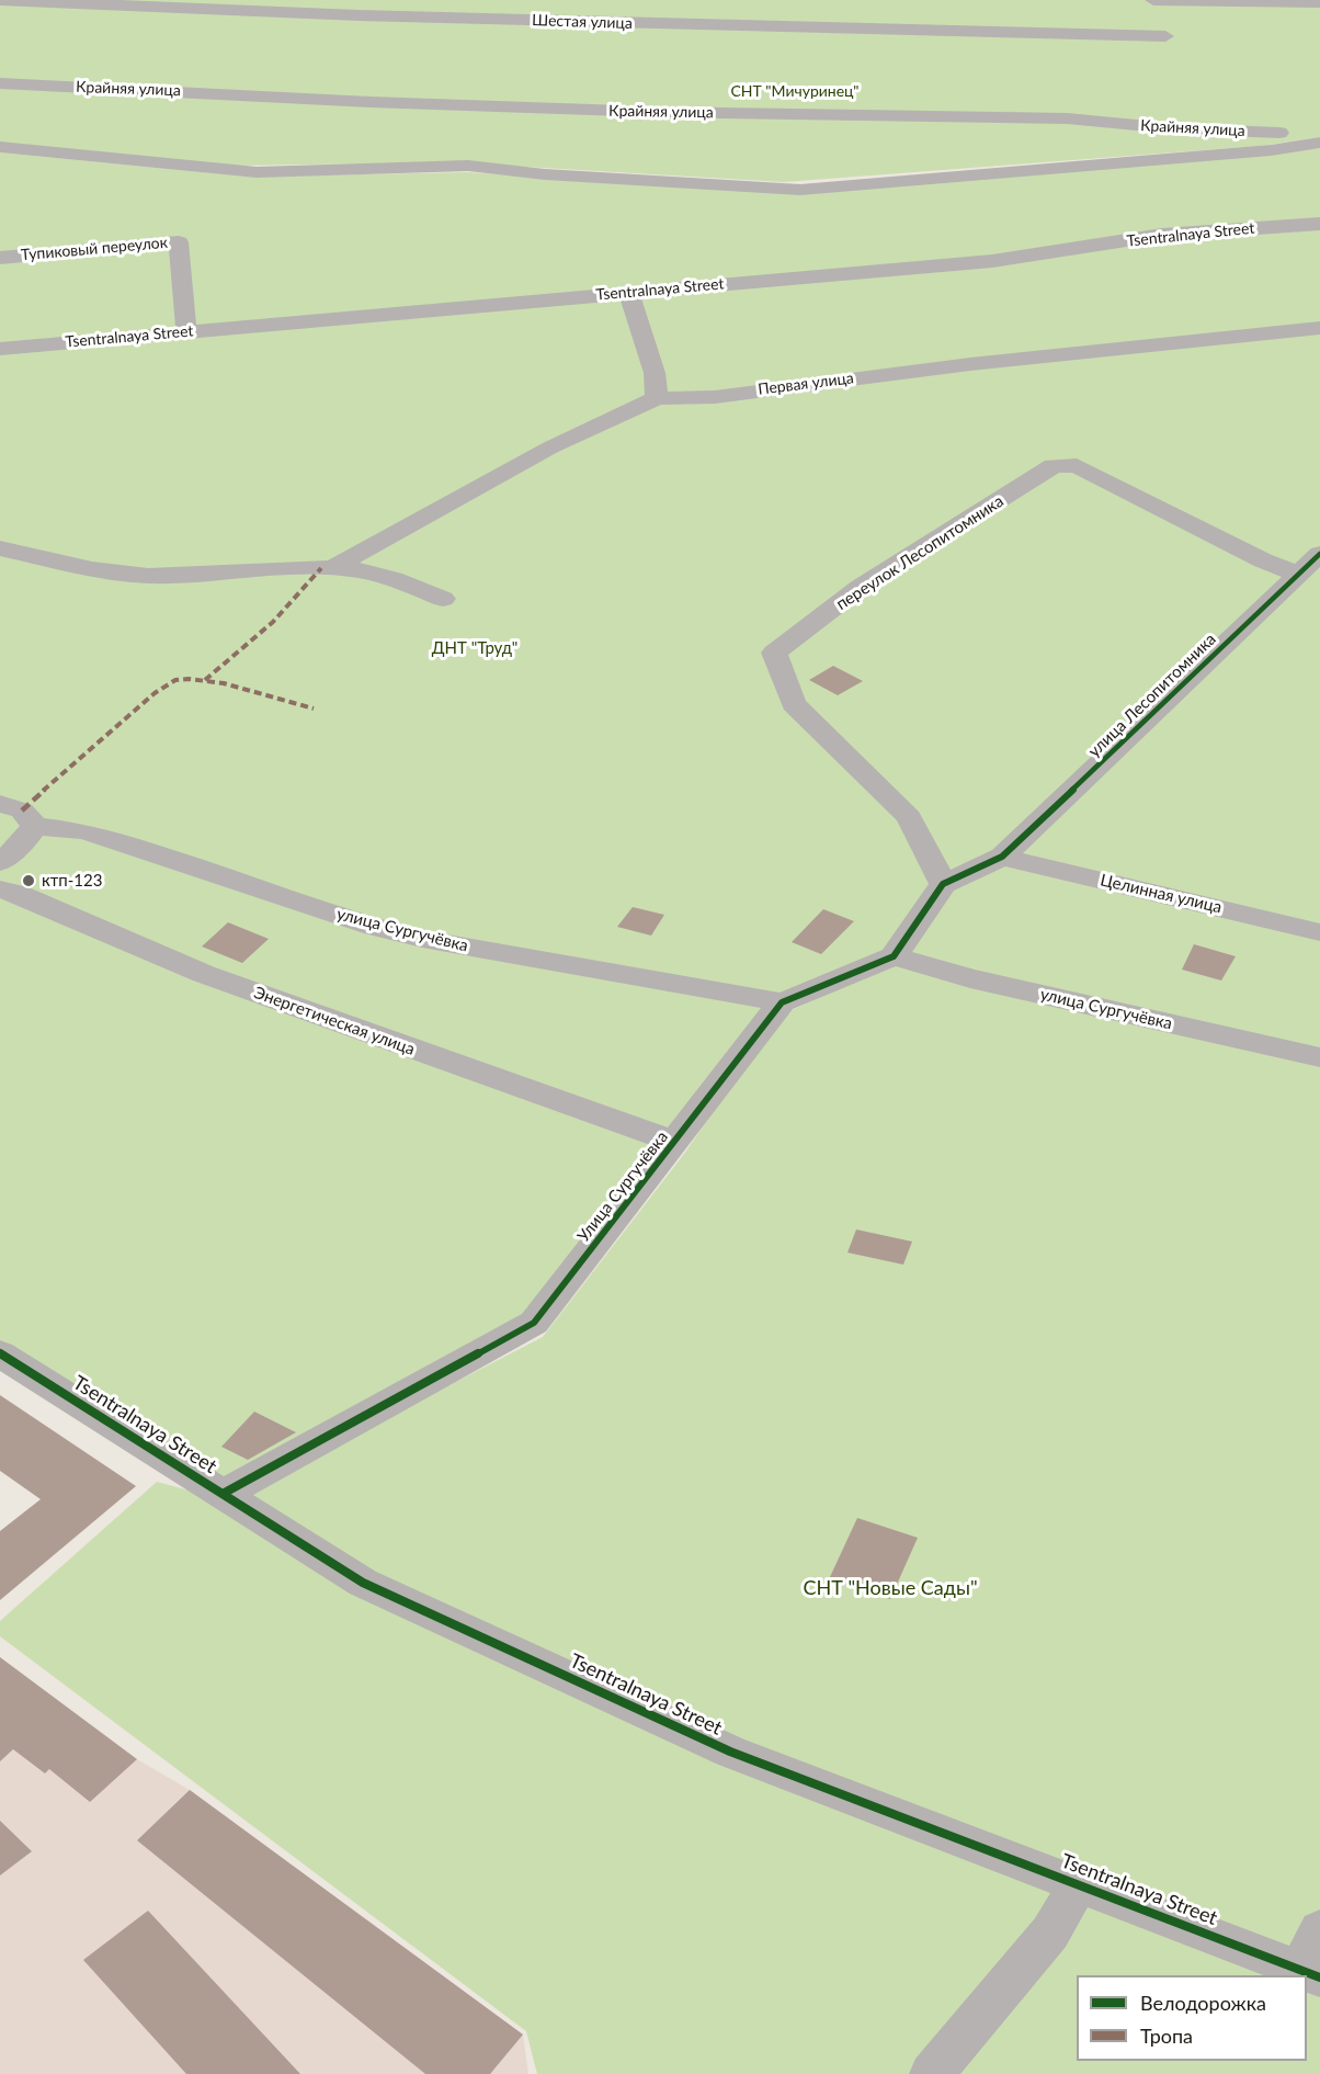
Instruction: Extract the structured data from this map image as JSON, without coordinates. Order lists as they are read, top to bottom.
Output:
{
  "streets": {
    "street": [
      "Шестая улица",
      "Крайняя улица",
      "Tsentralnaya Street",
      "Тупиковый переулок",
      "Первая улица",
      "переулок Лесопитомника",
      "улица Лесопитомника",
      "Целинная улица",
      "улица Сургучёвка",
      "Энергетическая улица",
      "Улица Сургучёвка"
    ]
  },
  "crossings": [
    ["Tsentralnaya Street", "Тупиковый переулок"],
    ["Tsentralnaya Street", "Улица Сургучёвка"],
    ["переулок Лесопитомника", "улица Лесопитомника"],
    ["улица Лесопитомника", "Целинная улица"],
    ["улица Сургучёвка", "Улица Сургучёвка"],
    ["Энергетическая улица", "Улица Сургучёвка"]
  ],
  "parks": ["СНТ \"Мичуринец\"", "ДНТ \"Труд\"", "СНТ \"Новые Сады\""],
  "places": ["ктп-123"],
  "legend": ["Велодорожка", "Тропа"]
}
